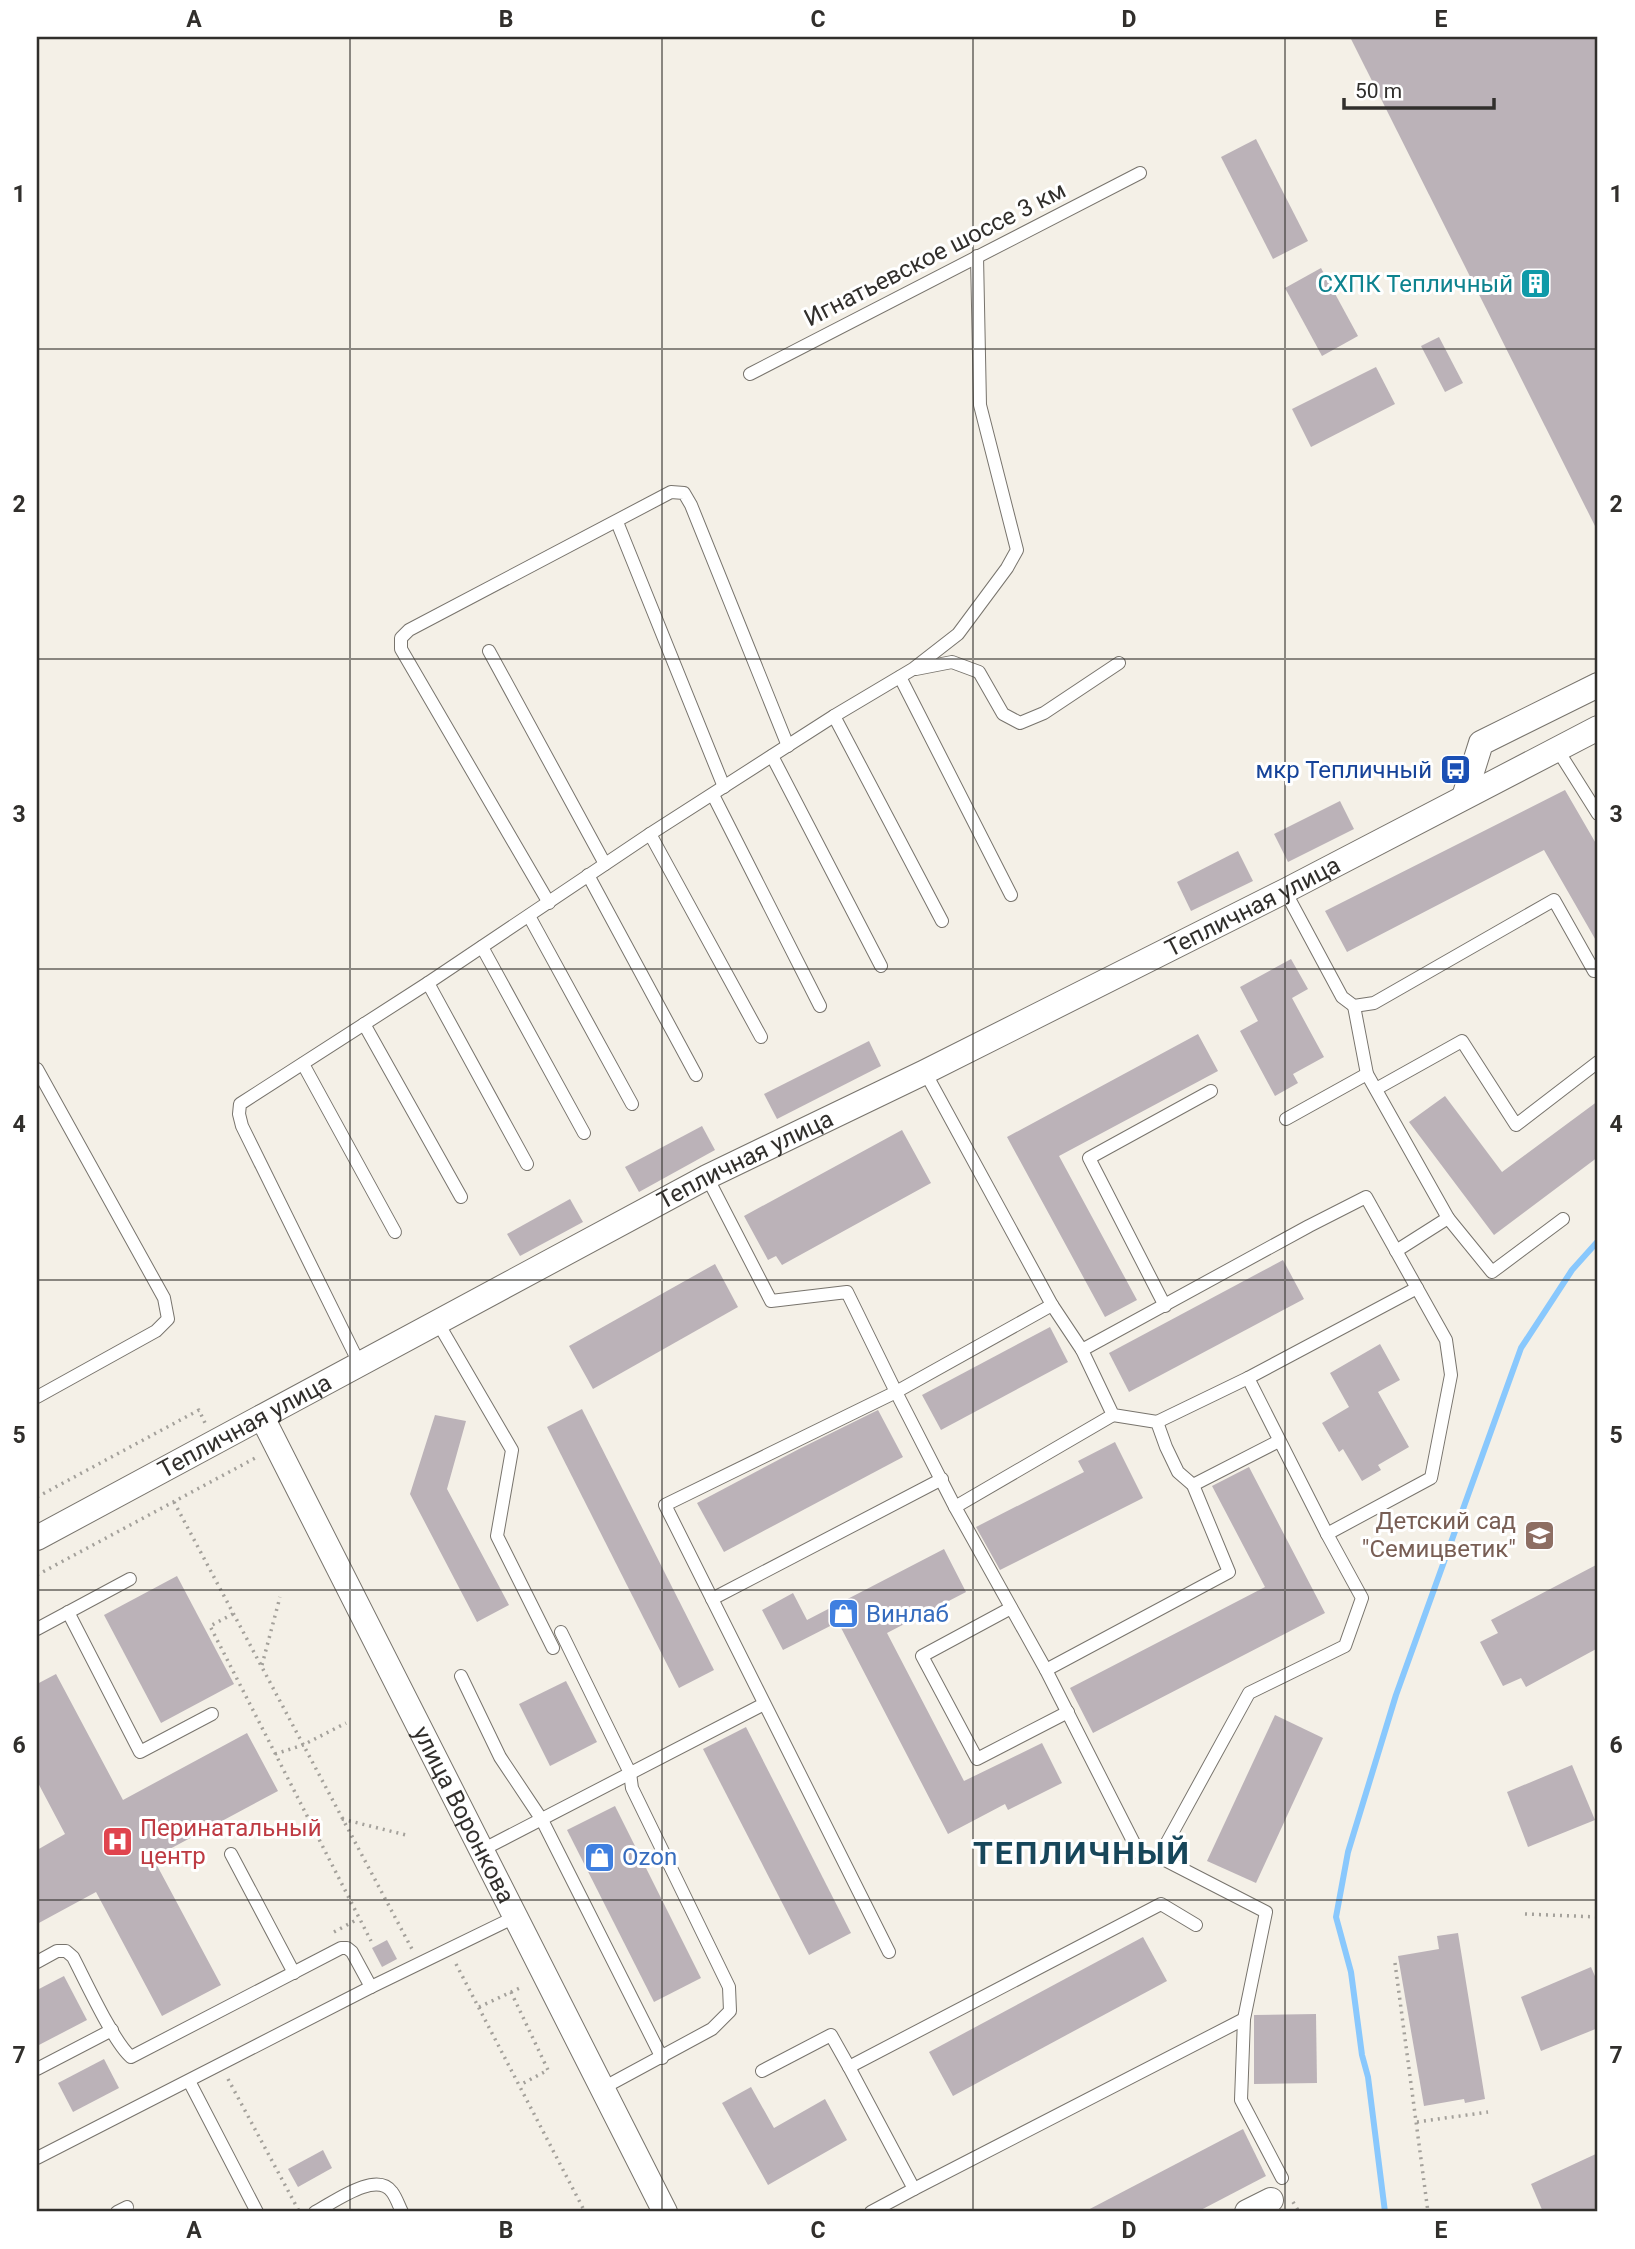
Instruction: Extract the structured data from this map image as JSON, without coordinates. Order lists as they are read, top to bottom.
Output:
{
  "streets": {
    "street": ["Тепличная улица", "улица Воронкова"],
    "lane": ["Игнатьевское шоссе 3 км"]
  },
  "crossings": [
    ["Тепличная улица", "улица Воронкова"]
  ],
  "districts": ["ТЕПЛИЧНЫЙ"],
  "places": {
    "building": ["СХПК Тепличный"],
    "bus stop": ["мкр Тепличный"],
    "school or university": ["Детский сад \"Семицветик\""],
    "shop": ["Винлаб", "Ozon"],
    "hospital": ["Перинатальный центр"]
  },
  "scale_bar": "50 m",
  "grid": {
    "columns": [
      "A",
      "B",
      "C",
      "D",
      "E"
    ],
    "rows": [
      "1",
      "2",
      "3",
      "4",
      "5",
      "6",
      "7"
    ]
  }
}
